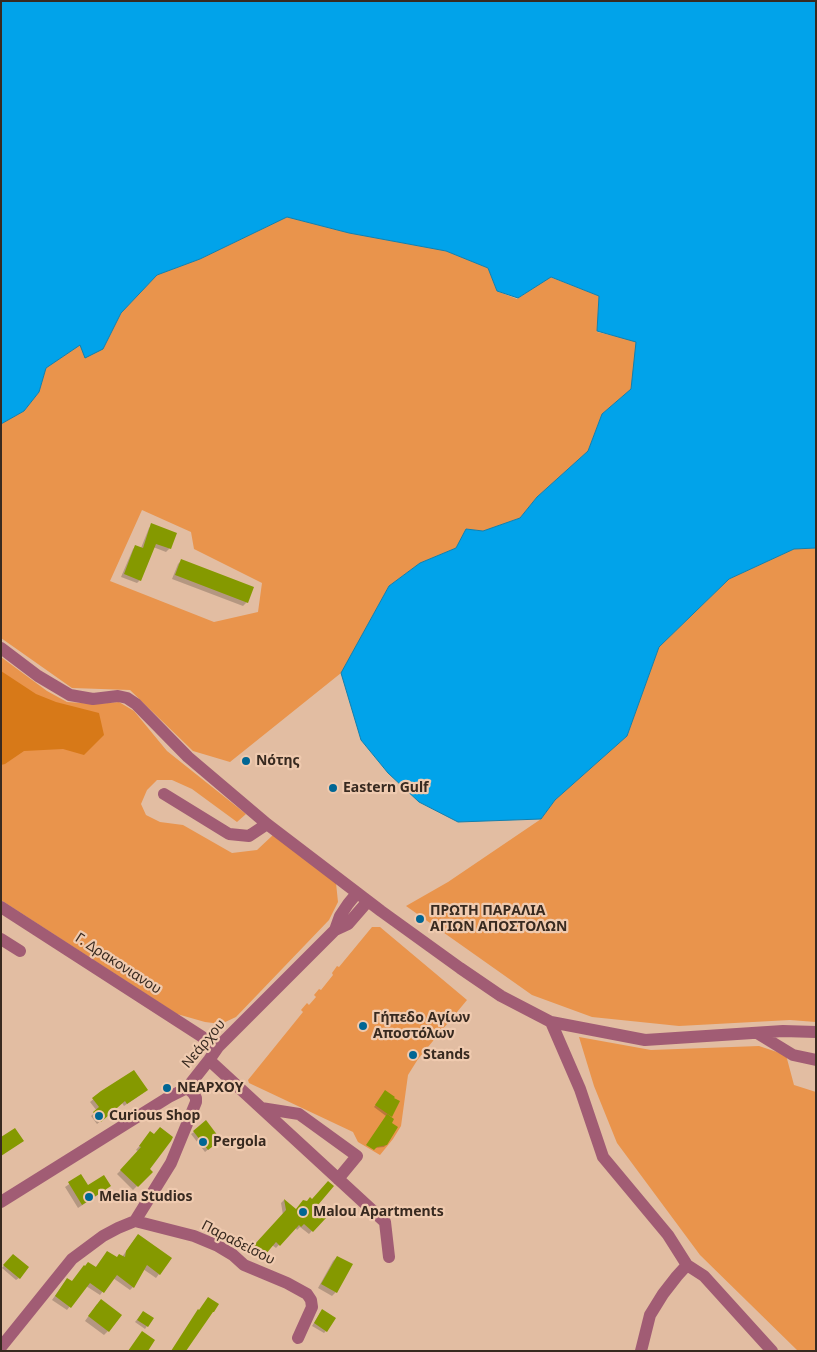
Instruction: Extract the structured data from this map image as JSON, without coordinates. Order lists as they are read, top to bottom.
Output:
{
  "streets": {
    "street": ["Γ. Δρακονιανου", "Νεάρχου", "Παραδείσου"]
  },
  "crossings": [
    ["Γ. Δρακονιανου", "Νεάρχου"]
  ],
  "places": [
    "Νότης",
    "Eastern Gulf",
    "ΠΡΩΤΗ ΠΑΡΑΛΙΑ ΑΓΙΩΝ ΑΠΟΣΤΟΛΩΝ",
    "Γήπεδο Αγίων Αποστόλων",
    "Stands",
    "ΝΕΑΡΧΟΥ",
    "Curious Shop",
    "Pergola",
    "Melia Studios",
    "Malou Apartments"
  ]
}
